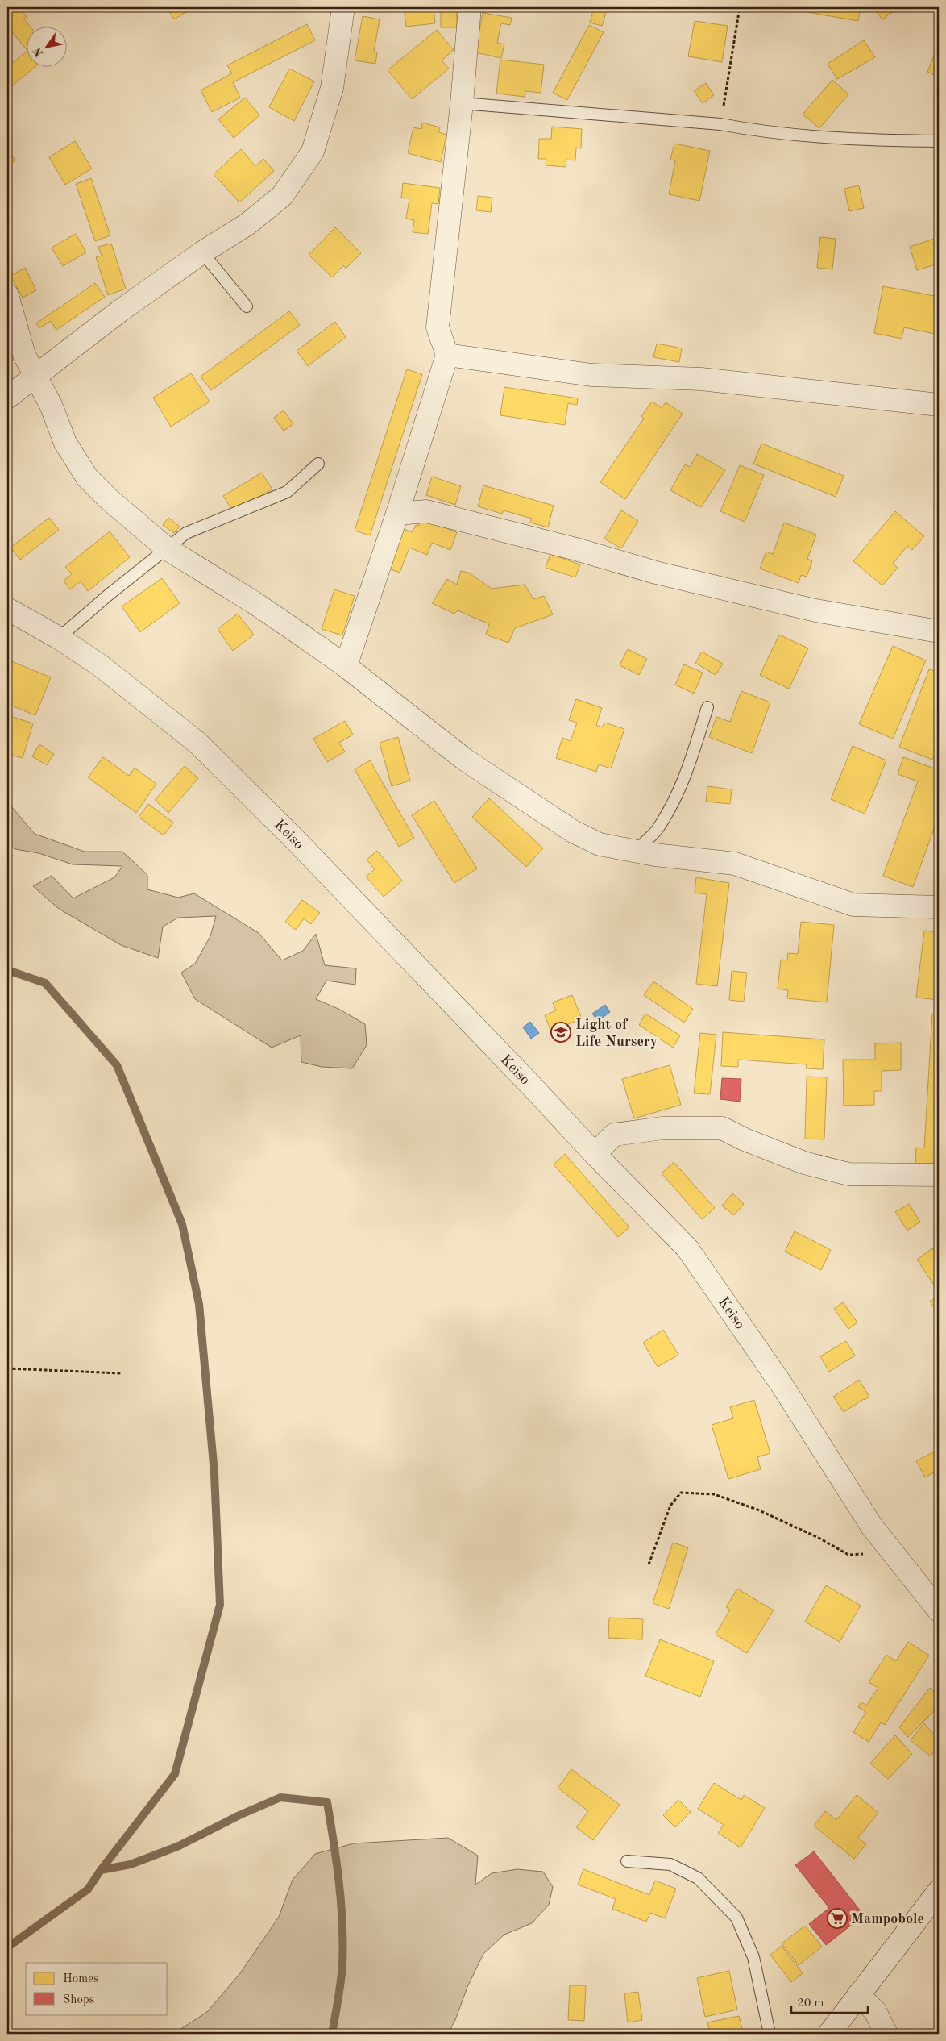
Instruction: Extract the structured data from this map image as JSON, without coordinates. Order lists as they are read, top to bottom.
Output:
{
  "streets": {
    "street": ["Keiso"]
  },
  "places": {
    "school or university": ["Light of Life Nursery"],
    "supermarket": ["Mampobole"]
  },
  "legend": ["Homes", "Shops"],
  "scale_bar": "20 m",
  "north": "bottom left"
}
